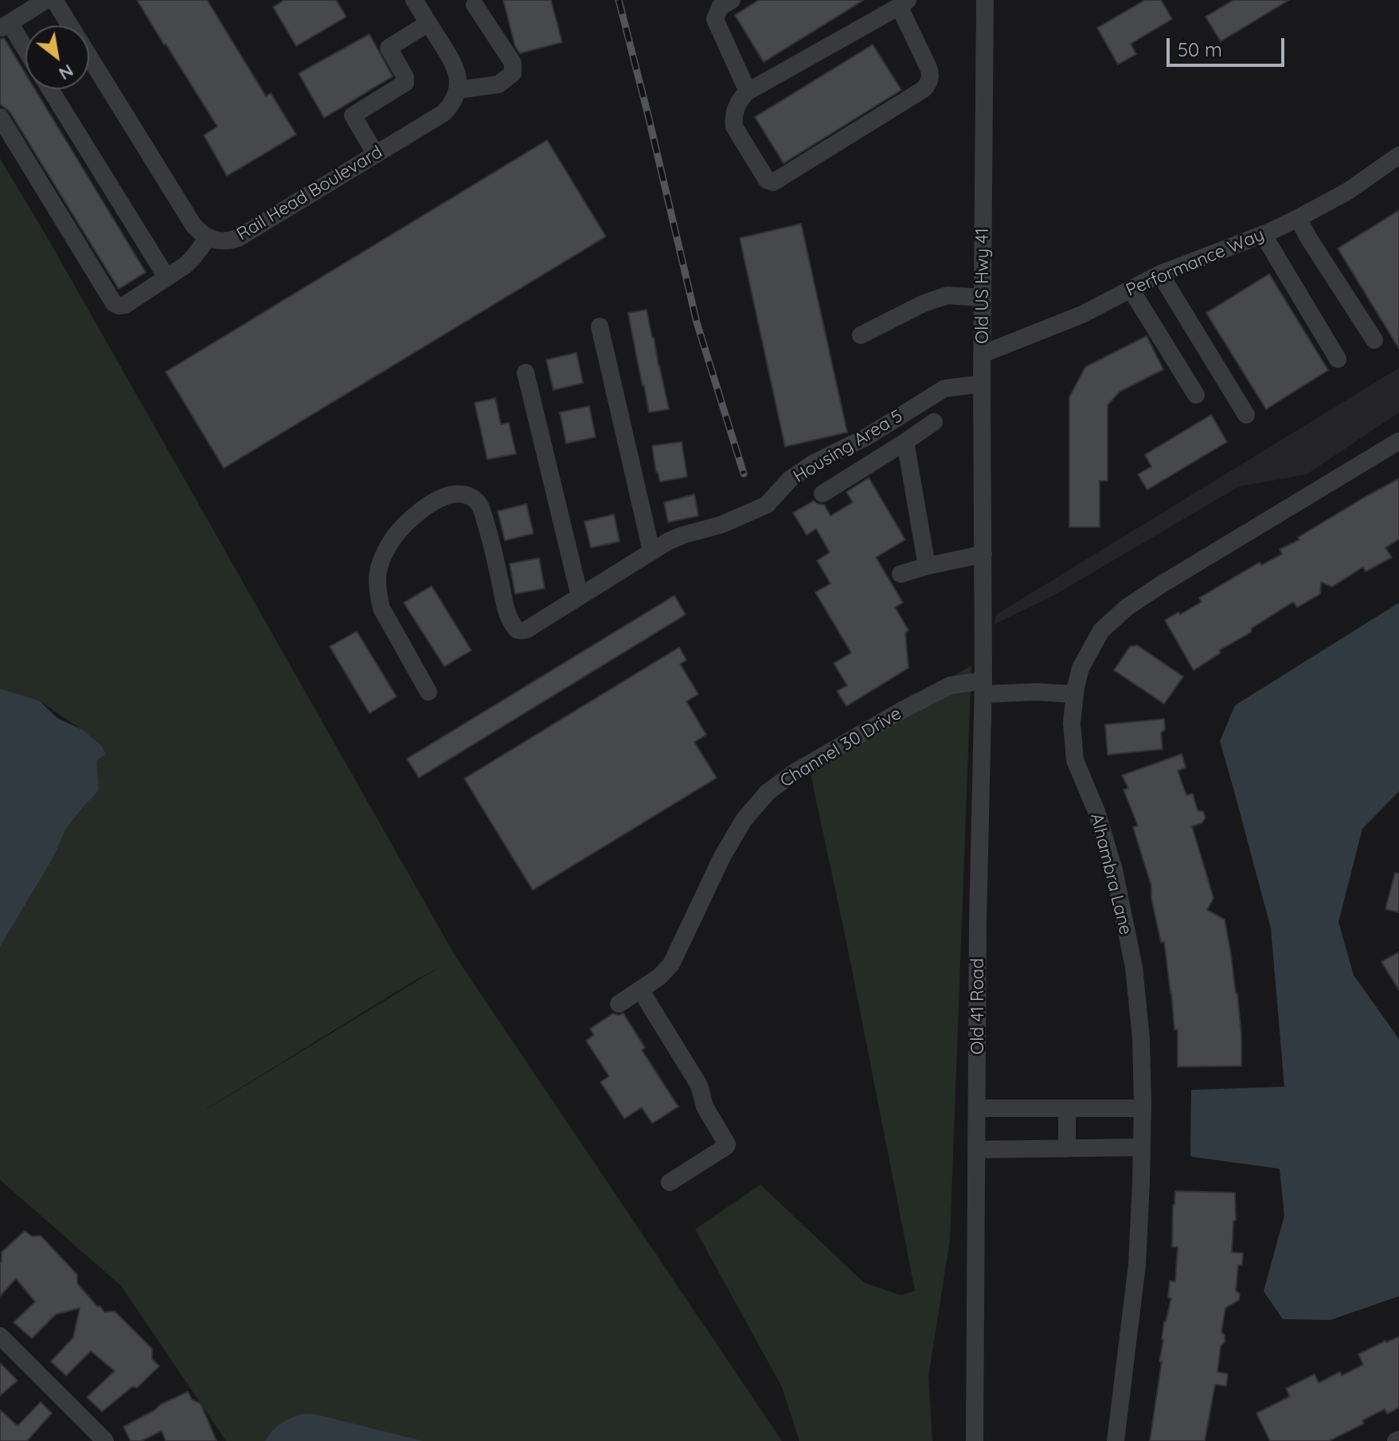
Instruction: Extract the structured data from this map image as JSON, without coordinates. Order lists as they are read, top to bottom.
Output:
{
  "streets": {
    "street": [
      "Rail Head Boulevard",
      "Performance Way",
      "Old US Hwy 41",
      "Housing Area 5",
      "Channel 30 Drive",
      "Alhambra Lane",
      "Old 41 Road"
    ]
  },
  "crossings": [
    ["Performance Way", "Old US Hwy 41"],
    ["Old US Hwy 41", "Housing Area 5"],
    ["Old US Hwy 41", "Old 41 Road"],
    ["Channel 30 Drive", "Alhambra Lane"],
    ["Channel 30 Drive", "Old 41 Road"]
  ],
  "scale_bar": "50 m",
  "north": "bottom right"
}
